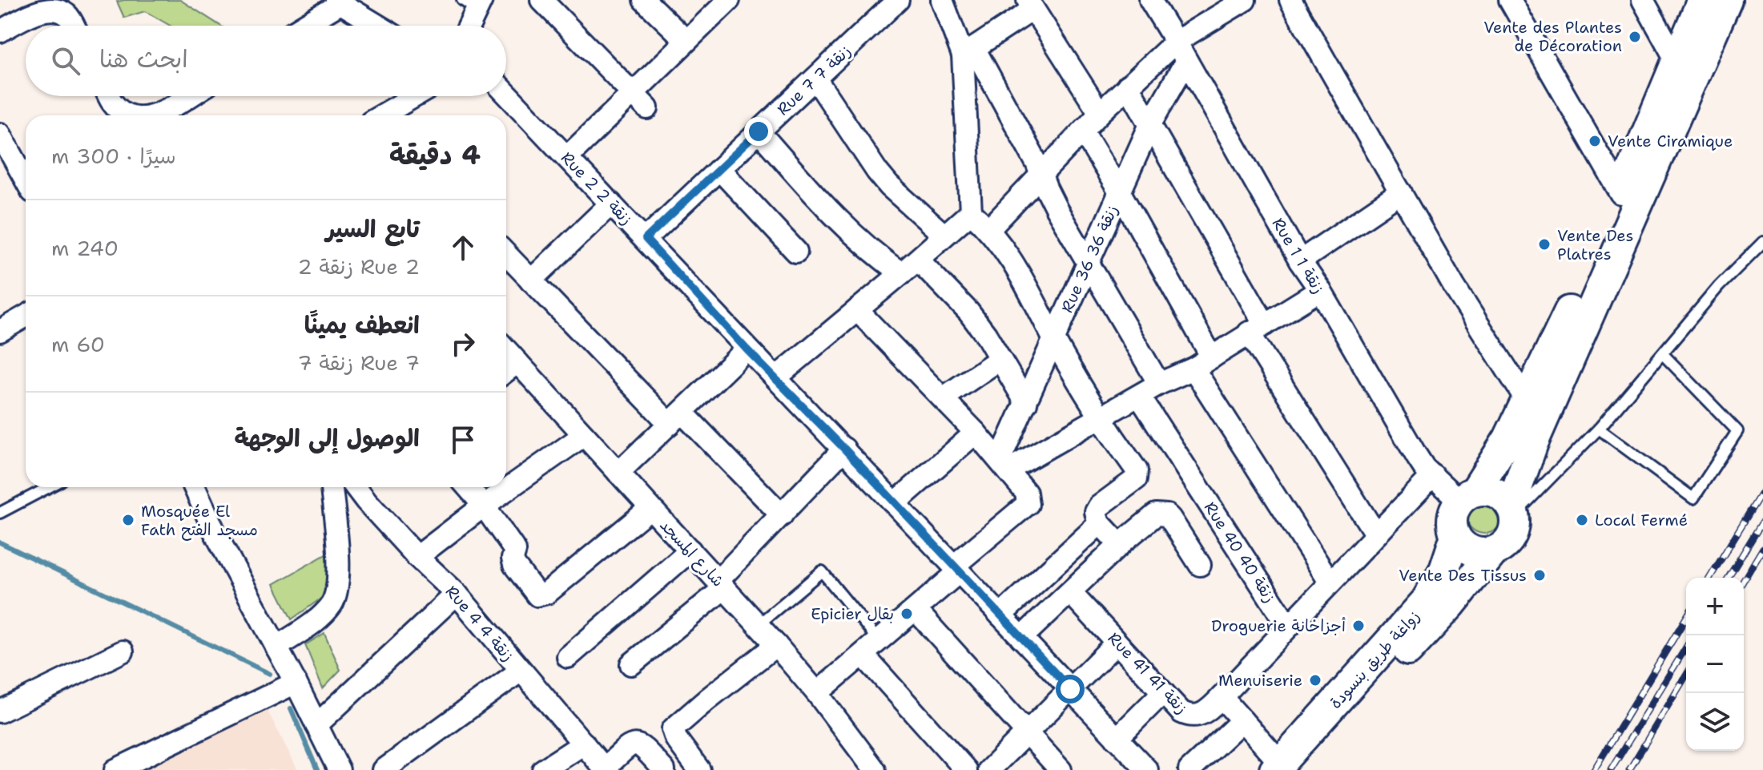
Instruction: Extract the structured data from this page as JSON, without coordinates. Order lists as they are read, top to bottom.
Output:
{
  "streets": {
    "main road": ["زواغة طريق بنسودة"],
    "street": [
      "Rue 7 زنقة 7",
      "Rue 2 زنقة 2",
      "Rue 1 زنقة 1",
      "Rue 36 زنقة 36",
      "Rue 40 زنقة 40",
      "شارع المسجد",
      "Rue 4 زنقة 4",
      "Rue 41 زنقة 41"
    ]
  },
  "crossings": [
    ["Rue 7 زنقة 7", "Rue 2 زنقة 2"],
    ["Rue 1 زنقة 1", "Rue 36 زنقة 36"],
    ["Rue 1 زنقة 1", "زواغة طريق بنسودة"]
  ],
  "places": [
    "Vente des Plantes de Décoration",
    "Vente Ciramique",
    "Vente Des Platres",
    "Mosquée El Fath مسجد الفتح",
    "Local Fermé",
    "Vente Des Tissus",
    "Epicier بقال",
    "Droguerie أجزاخانة",
    "Menuiserie"
  ],
  "page": {
    "search": "ابحث هنا",
    "heading": ["4 دقيقة", "سيرًا · 300 m"],
    "list": [
      ["تابع السير", "Rue 2 زنقة 2", "240 m"],
      ["انعطف يمينًا", "Rue 7 زنقة 7", "60 m"],
      "الوصول إلى الوجهة"
    ],
    "map_buttons": ["+", "−"]
  }
}
